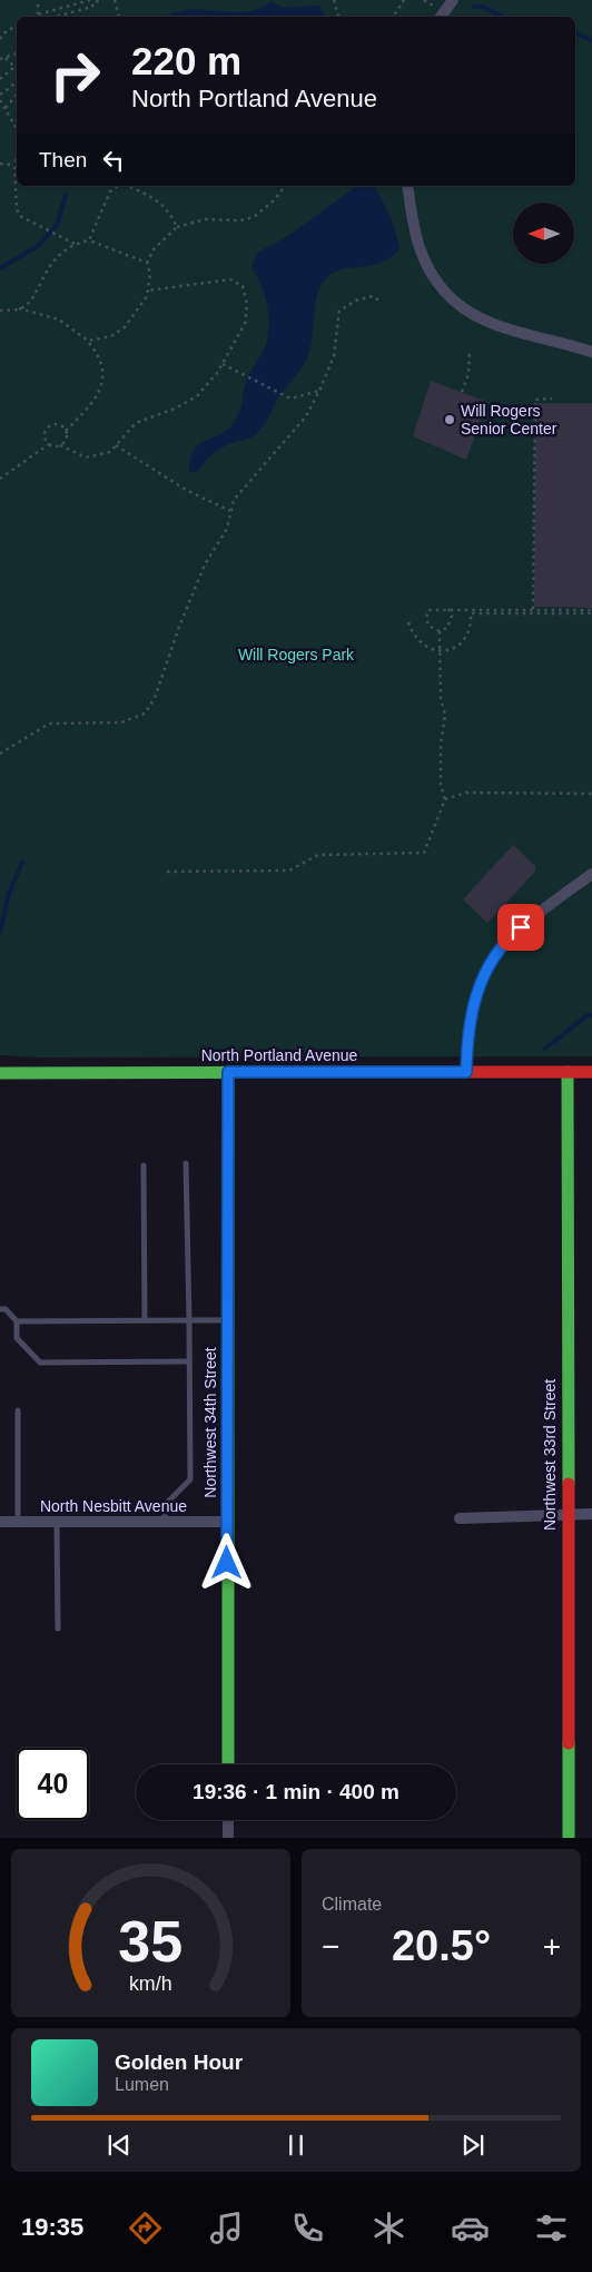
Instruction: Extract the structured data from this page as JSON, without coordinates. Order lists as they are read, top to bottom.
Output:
{
  "streets": {
    "street": [
      "North Portland Avenue",
      "Northwest 34th Street",
      "Northwest 33rd Street",
      "North Nesbitt Avenue"
    ]
  },
  "crossings": [
    ["North Portland Avenue", "Northwest 34th Street"],
    ["North Portland Avenue", "Northwest 33rd Street"],
    ["Northwest 34th Street", "North Nesbitt Avenue"]
  ],
  "parks": ["Will Rogers Park"],
  "places": ["Will Rogers Senior Center"],
  "north": "left",
  "page": {
    "turn": ["220 m", "North Portland Avenue"],
    "then": "Then",
    "limit": "40",
    "trip": "19:36 · 1 min · 400 m",
    "tile": "Climate",
    "heat": ["−", "20.5°", "+"],
    "song": ["Golden Hour", "Lumen"],
    "tabs": "19:35",
    "gauge": ["35", "km/h"]
  }
}
